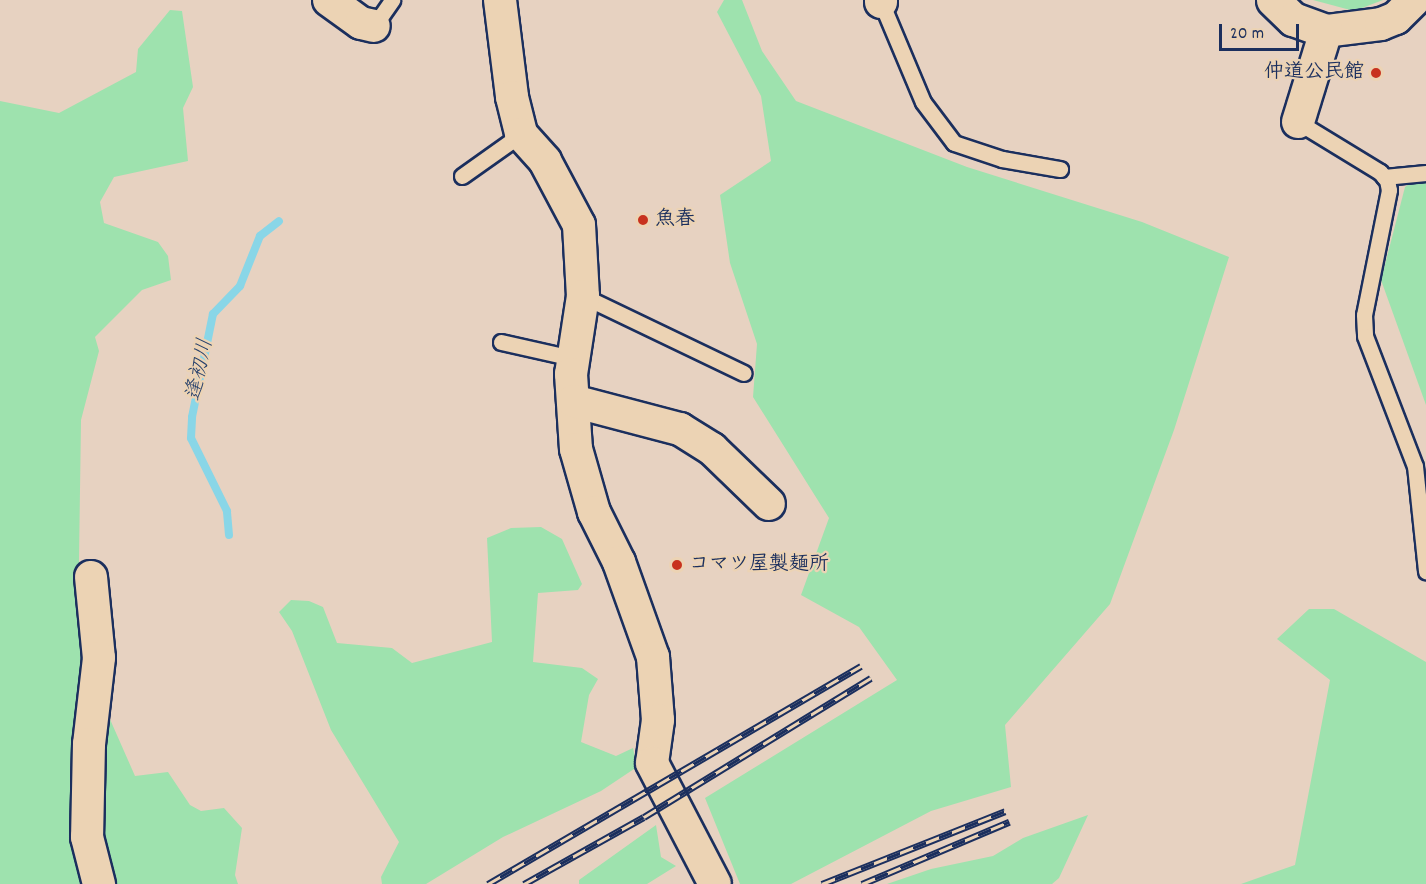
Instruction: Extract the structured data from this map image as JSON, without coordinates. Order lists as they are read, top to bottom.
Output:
{
  "water": ["逢初川"],
  "places": ["仲道公民館", "魚春", "コマツ屋製麺所"],
  "scale_bar": "20 m"
}
